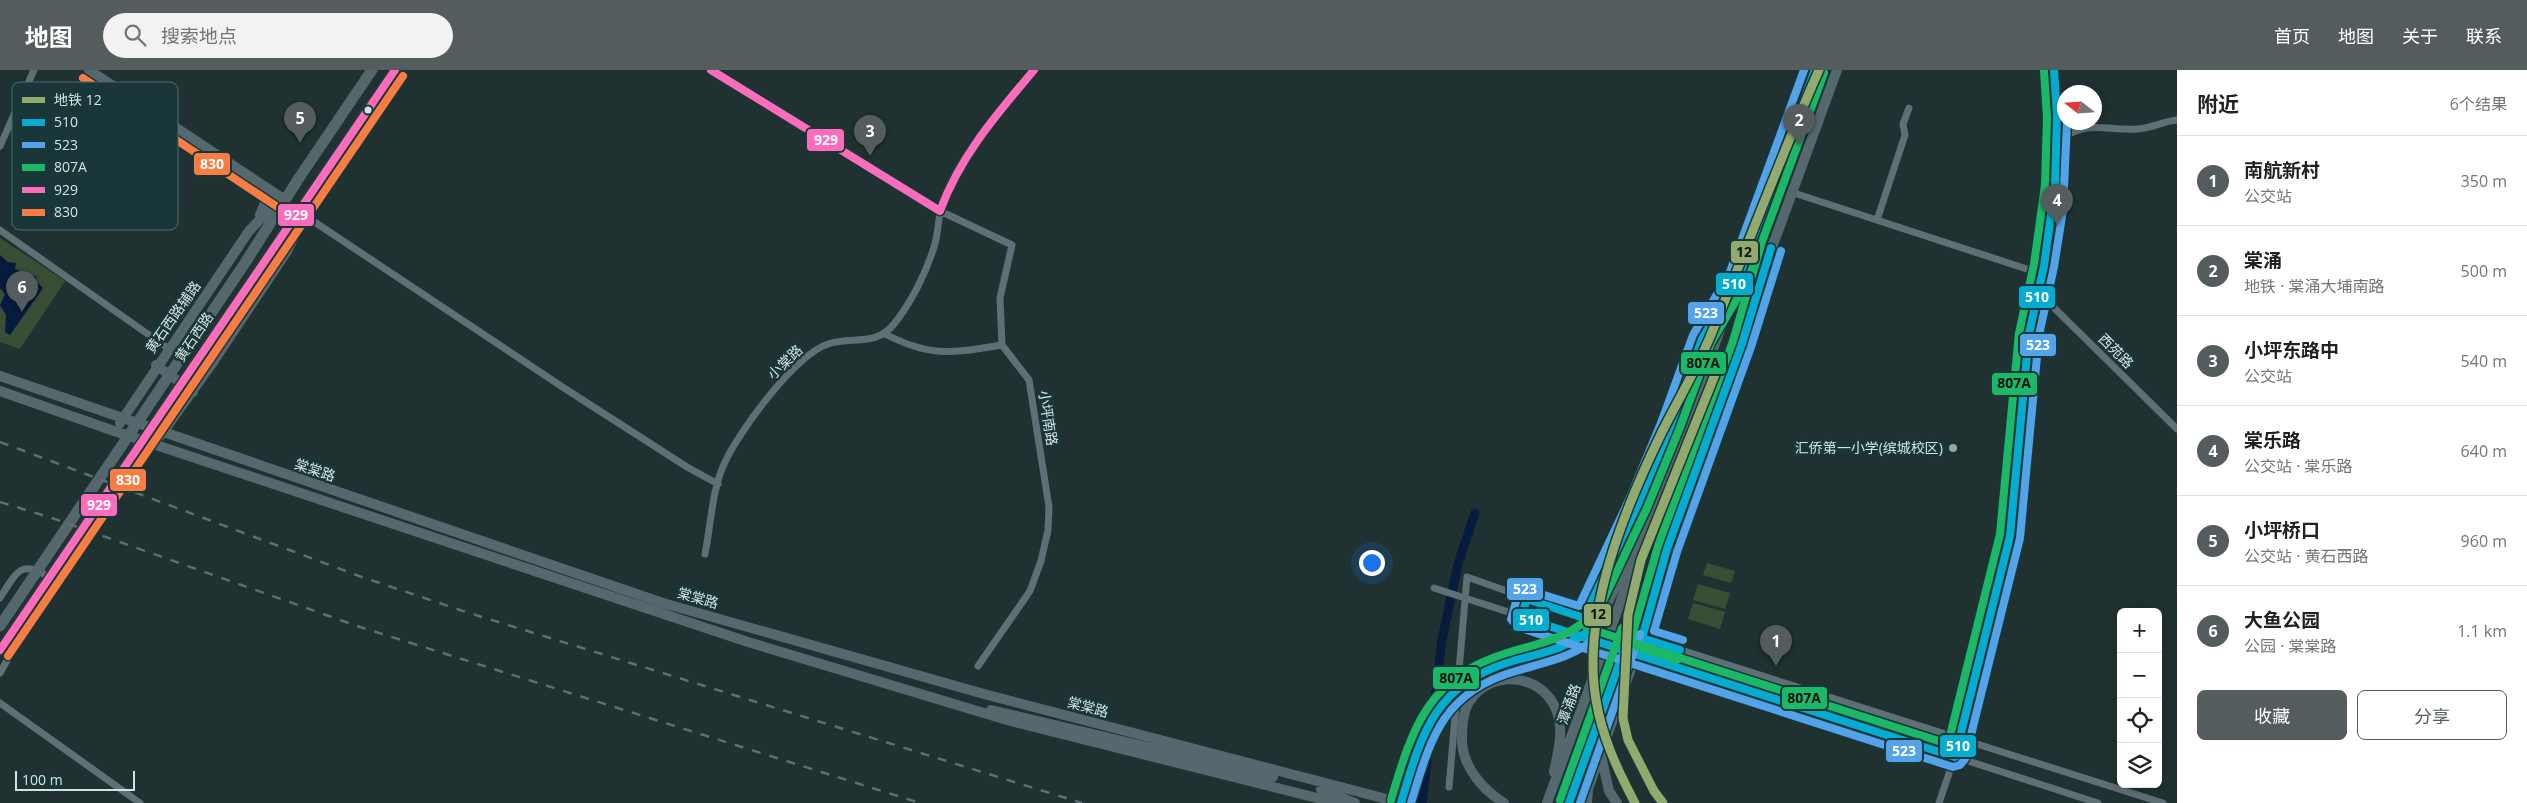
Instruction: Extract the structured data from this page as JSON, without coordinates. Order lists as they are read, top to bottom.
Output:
{
  "streets": {
    "main road": ["黄石西路"],
    "street": [
      "黄石西路辅路",
      "西苑路",
      "小棠路",
      "小坪南路",
      "棠棠路",
      "潭涌路"
    ]
  },
  "crossings": [
    ["黄石西路辅路", "棠棠路"]
  ],
  "places": ["汇侨第一小学(缤城校区)"],
  "lines": [
    "metro line 12",
    "transit line 510",
    "transit line 523",
    "transit line 929",
    "transit line 807A",
    "transit line 830"
  ],
  "legend": [
    "地铁 12",
    "510",
    "523",
    "807A",
    "929",
    "830"
  ],
  "scale_bar": "100 m",
  "north": "left",
  "page": {
    "header": "地图",
    "search": "搜索地点",
    "nav": [
      "首页",
      "地图",
      "关于",
      "联系"
    ],
    "heading": ["附近", "6个结果"],
    "pins": [
      "5",
      "2",
      "3",
      "4",
      "6",
      "1"
    ],
    "list": [
      {
        "mark": "1",
        "name": "南航新村",
        "note": "公交站",
        "value": "350 m"
      },
      {
        "mark": "2",
        "name": "棠涌",
        "note": "地铁 · 棠涌大埔南路",
        "value": "500 m"
      },
      {
        "mark": "3",
        "name": "小坪东路中",
        "note": "公交站",
        "value": "540 m"
      },
      {
        "mark": "4",
        "name": "棠乐路",
        "note": "公交站 · 棠乐路",
        "value": "640 m"
      },
      {
        "mark": "5",
        "name": "小坪桥口",
        "note": "公交站 · 黄石西路",
        "value": "960 m"
      },
      {
        "mark": "6",
        "name": "大鱼公园",
        "note": "公园 · 棠棠路",
        "value": "1.1 km"
      }
    ],
    "map_buttons": ["+", "−"],
    "buttons": ["收藏", "分享"],
    "scale": "100 m"
  }
}
